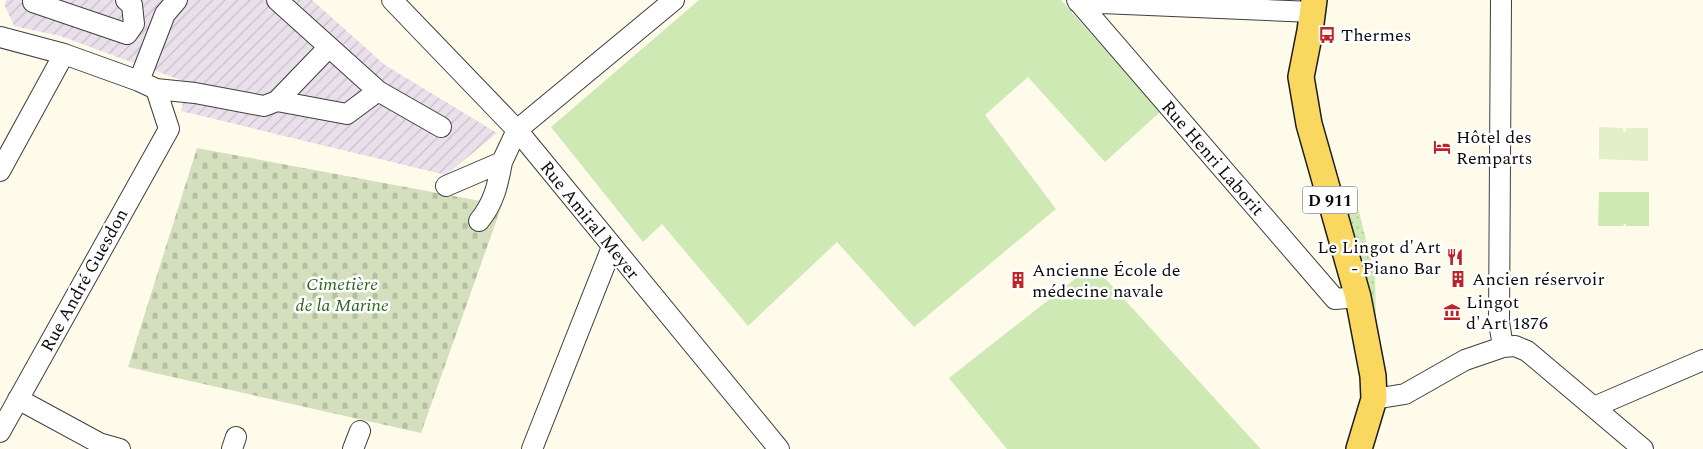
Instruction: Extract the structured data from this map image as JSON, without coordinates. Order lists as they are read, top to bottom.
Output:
{
  "streets": {
    "main road": ["D 911"],
    "street": ["Rue Henri Laborit", "Rue Amiral Meyer", "Rue André Guesdon"]
  },
  "crossings": [
    ["Rue Henri Laborit", "D 911"]
  ],
  "parks": ["Cimetière de la Marine"],
  "places": {
    "bus stop": ["Thermes"],
    "hotel": ["Hôtel des Remparts"],
    "restaurant": ["Le Lingot d'Art - Piano Bar"],
    "building": ["Ancien réservoir", "Ancienne École de médecine navale"],
    "museum": ["Lingot d'Art 1876"]
  }
}
